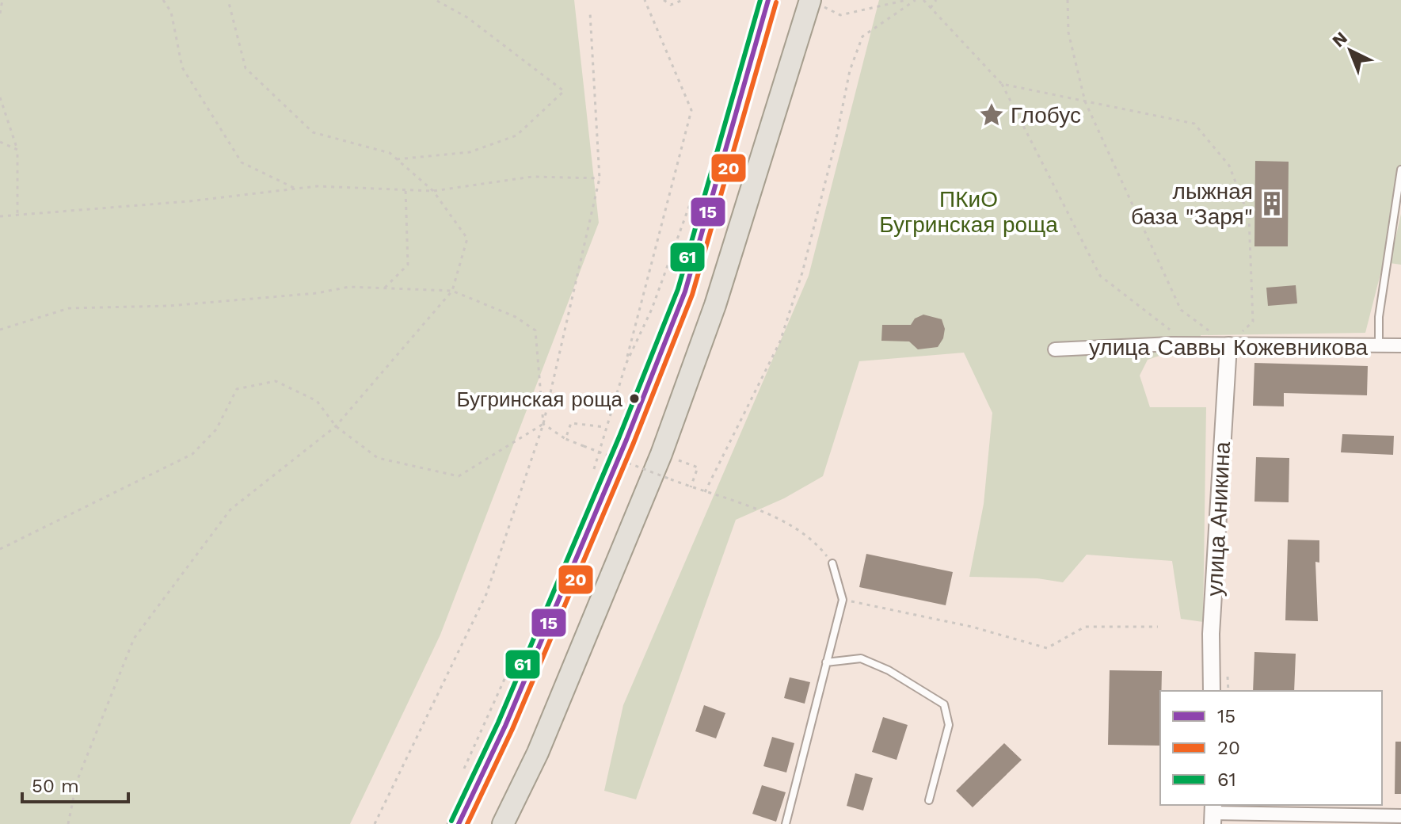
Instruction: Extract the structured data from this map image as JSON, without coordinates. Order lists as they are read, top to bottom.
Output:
{
  "streets": {
    "street": ["улица Саввы Кожевникова", "улица Аникина"]
  },
  "crossings": [
    ["улица Саввы Кожевникова", "улица Аникина"]
  ],
  "parks": ["ПКиО Бугринская роща"],
  "places": {
    "place": ["Глобус"],
    "building": ["лыжная база \"Заря\""],
    "other": ["Бугринская роща"]
  },
  "lines": ["transit line 15", "transit line 61", "transit line 20"],
  "legend": ["15", "20", "61"],
  "scale_bar": "50 m",
  "north": "top left"
}
